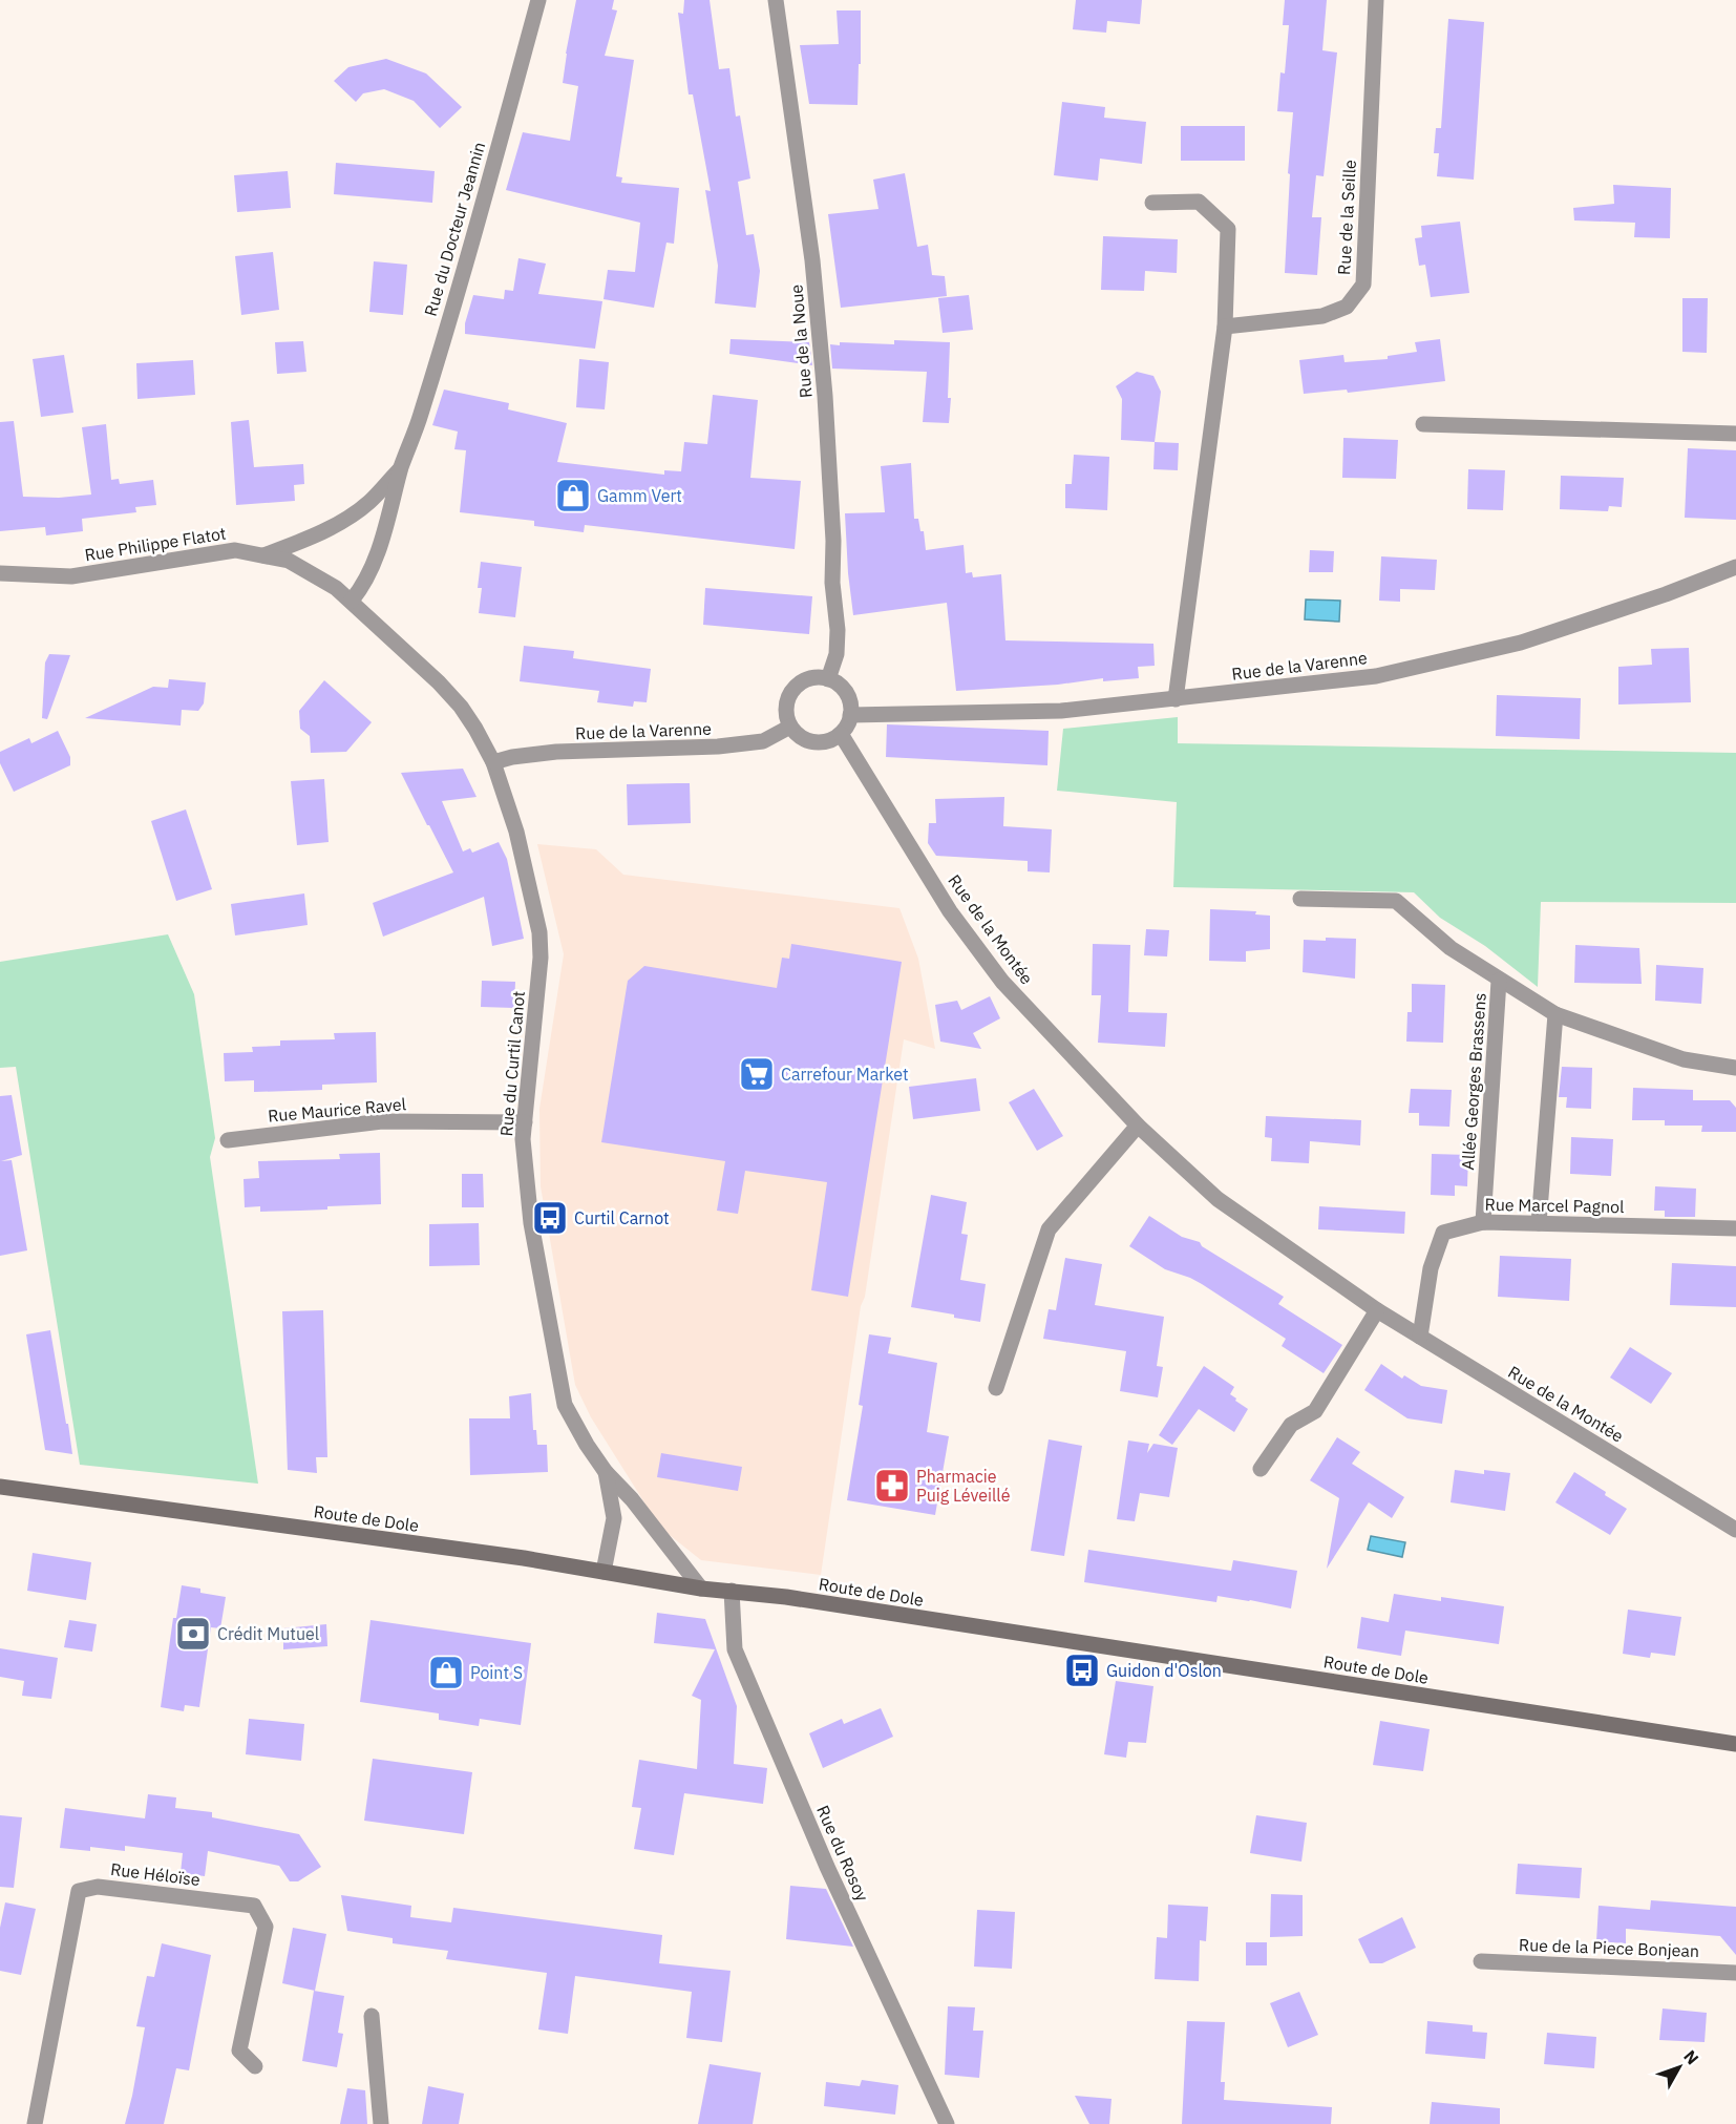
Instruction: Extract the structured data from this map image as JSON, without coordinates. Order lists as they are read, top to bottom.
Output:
{
  "streets": {
    "main road": ["Route de Dole"],
    "street": [
      "Rue de la Seille",
      "Rue du Docteur Jeannin",
      "Rue de la Noue",
      "Rue Philippe Flatot",
      "Rue de la Varenne",
      "Rue de la Montée",
      "Rue du Curtil Canot",
      "Allée Georges Brassens",
      "Rue Maurice Ravel",
      "Rue Marcel Pagnol",
      "Rue du Rosoy",
      "Rue Héloïse",
      "Rue de la Piece Bonjean"
    ]
  },
  "crossings": [
    ["Rue du Docteur Jeannin", "Rue Philippe Flatot"],
    ["Rue de la Noue", "Rue de la Varenne"],
    ["Rue de la Noue", "Rue de la Montée"],
    ["Rue Philippe Flatot", "Rue de la Varenne"],
    ["Rue Philippe Flatot", "Rue du Curtil Canot"],
    ["Rue de la Varenne", "Rue de la Montée"],
    ["Rue de la Varenne", "Rue du Curtil Canot"],
    ["Rue de la Montée", "Rue Marcel Pagnol"],
    ["Rue du Curtil Canot", "Rue Maurice Ravel"],
    ["Rue du Curtil Canot", "Route de Dole"],
    ["Allée Georges Brassens", "Rue Marcel Pagnol"],
    ["Route de Dole", "Rue du Rosoy"]
  ],
  "places": {
    "shop": ["Gamm Vert", "Point S"],
    "supermarket": ["Carrefour Market"],
    "bus stop": ["Curtil Carnot", "Guidon d'Oslon"],
    "pharmacy": ["Pharmacie Puig Léveillé"],
    "bank": ["Crédit Mutuel"]
  },
  "north": "top right"
}
